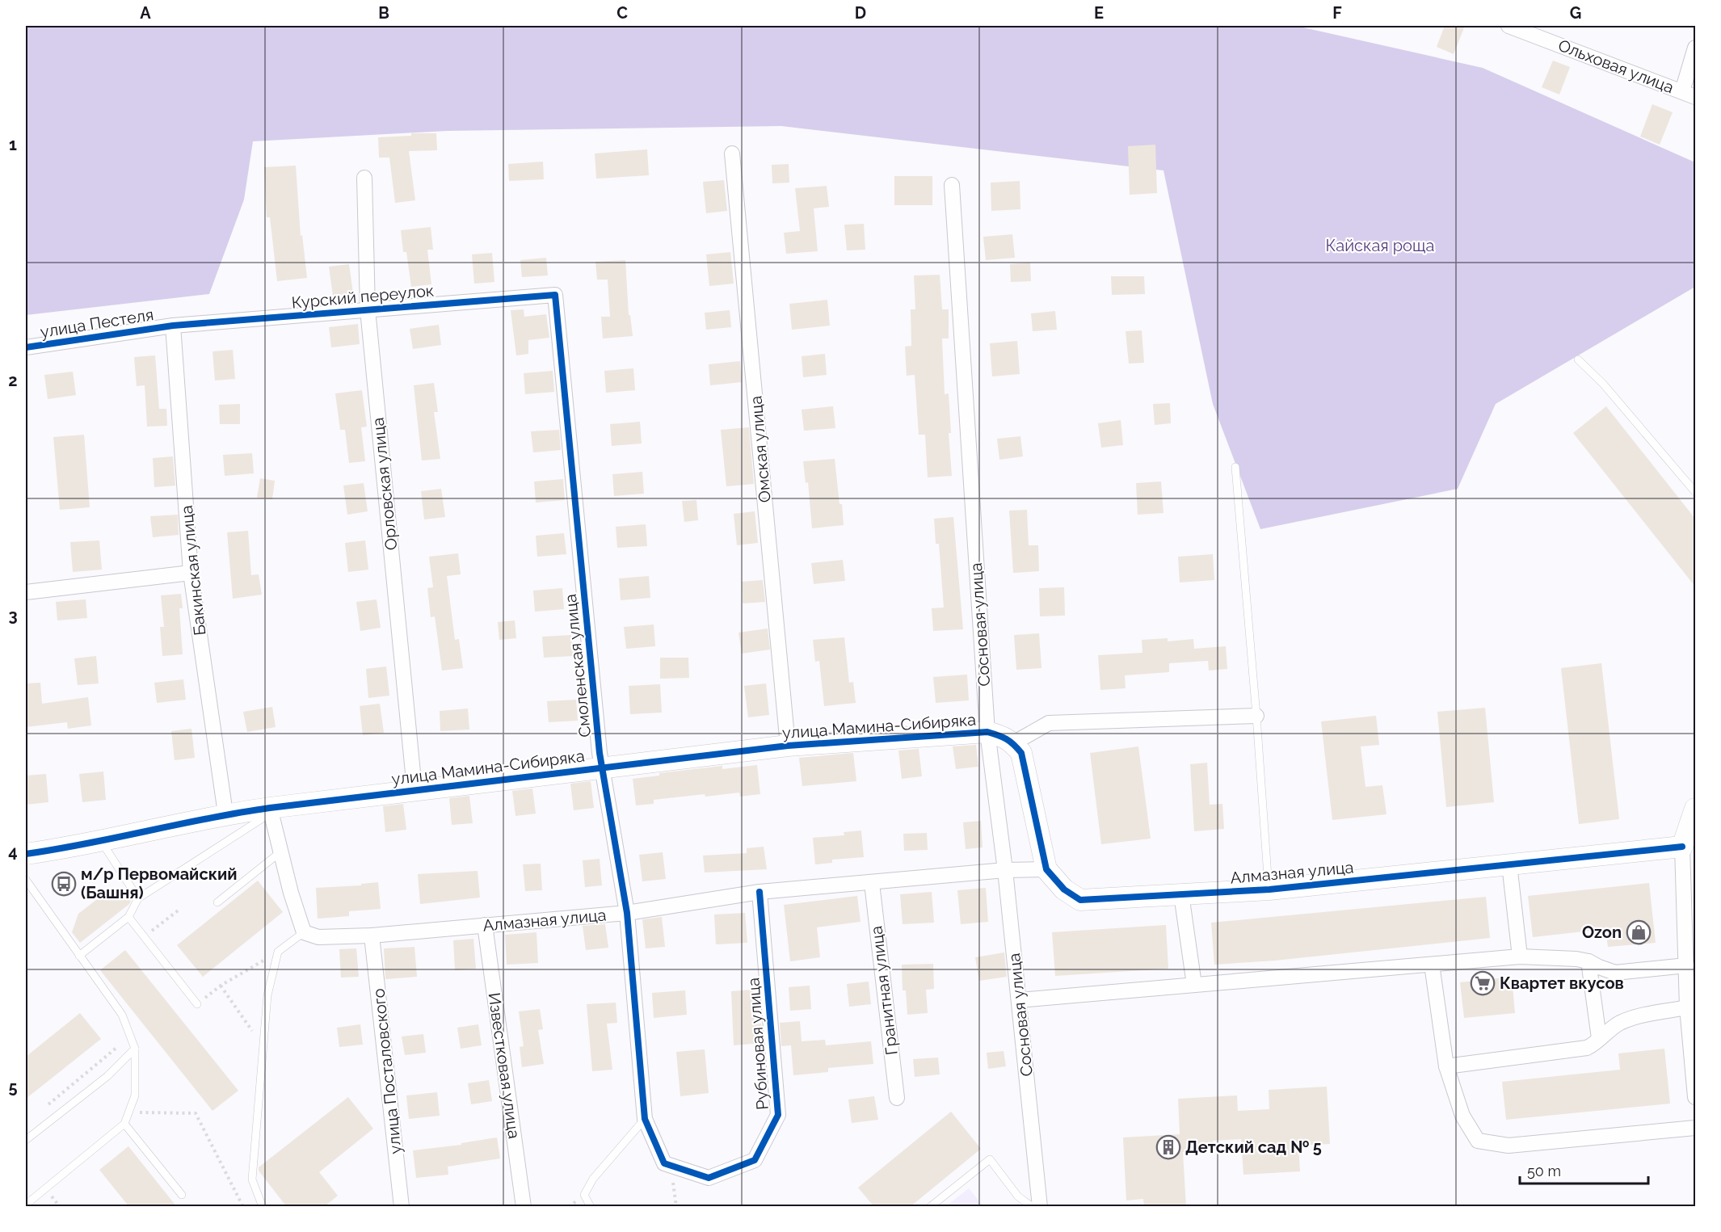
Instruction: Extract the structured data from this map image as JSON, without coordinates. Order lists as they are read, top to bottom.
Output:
{
  "streets": {
    "street": [
      "Ольховая улица",
      "Курский переулок",
      "улица Пестеля",
      "Омская улица",
      "Орловская улица",
      "Бакинская улица",
      "Сосновая улица",
      "Смоленская улица",
      "улица Мамина-Сибиряка",
      "Алмазная улица",
      "Гранитная улица",
      "Рубиновая улица",
      "Известковая улица",
      "улица Посталовского"
    ]
  },
  "crossings": [
    ["Курский переулок", "улица Пестеля"],
    ["Курский переулок", "Орловская улица"],
    ["Курский переулок", "Бакинская улица"],
    ["Курский переулок", "Смоленская улица"],
    ["улица Пестеля", "Бакинская улица"],
    ["Омская улица", "улица Мамина-Сибиряка"],
    ["Орловская улица", "улица Мамина-Сибиряка"],
    ["Бакинская улица", "улица Мамина-Сибиряка"],
    ["Сосновая улица", "улица Мамина-Сибиряка"],
    ["Сосновая улица", "Алмазная улица"],
    ["Смоленская улица", "улица Мамина-Сибиряка"],
    ["Смоленская улица", "Алмазная улица"],
    ["улица Мамина-Сибиряка", "Алмазная улица"],
    ["Алмазная улица", "Гранитная улица"],
    ["Алмазная улица", "Рубиновая улица"],
    ["Алмазная улица", "Известковая улица"],
    ["Алмазная улица", "улица Посталовского"]
  ],
  "parks": ["Кайская роща"],
  "places": {
    "bus stop": ["м/р Первомайский (Башня)"],
    "shop": ["Ozon"],
    "supermarket": ["Квартет вкусов"],
    "building": ["Детский сад № 5"]
  },
  "scale_bar": "50 m",
  "grid": {
    "columns": [
      "A",
      "B",
      "C",
      "D",
      "E",
      "F",
      "G"
    ],
    "rows": [
      "1",
      "2",
      "3",
      "4",
      "5"
    ]
  }
}
